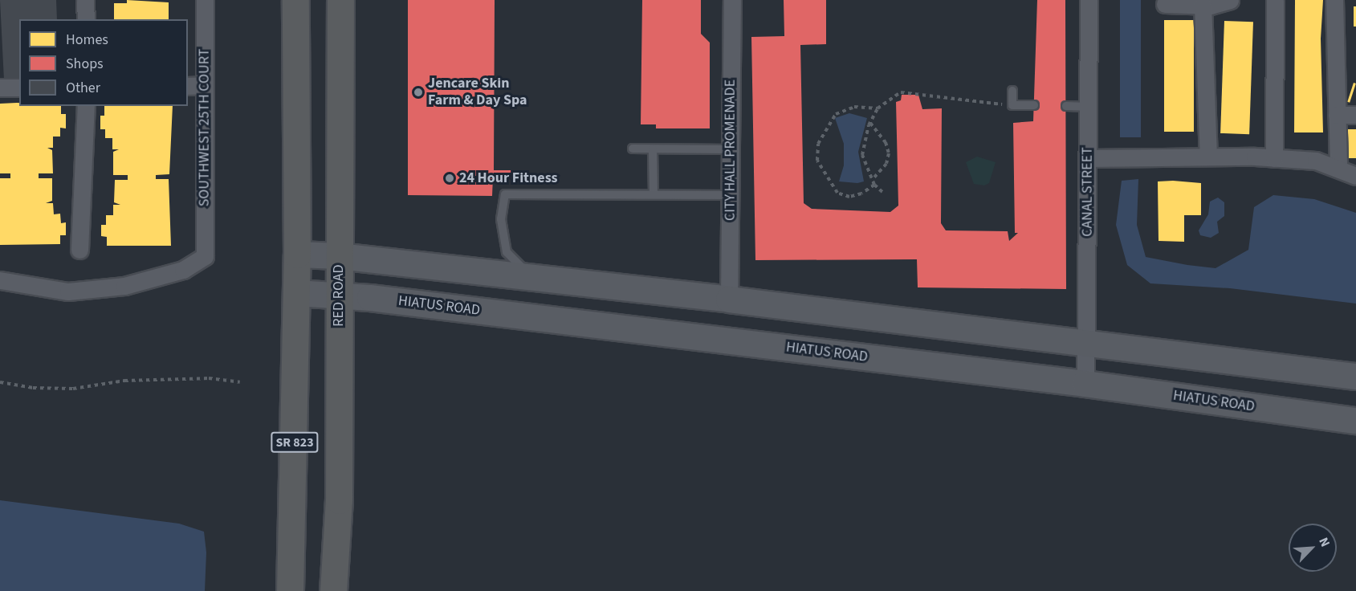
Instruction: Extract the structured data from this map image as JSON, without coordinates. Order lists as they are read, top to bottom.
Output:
{
  "streets": {
    "highway": ["RED ROAD", "SR 823"],
    "main road": ["HIATUS ROAD"],
    "street": ["SOUTHWEST 25TH COURT", "CITY HALL PROMENADE", "CANAL STREET"]
  },
  "crossings": [
    ["CANAL STREET", "HIATUS ROAD"],
    ["RED ROAD", "HIATUS ROAD"],
    ["HIATUS ROAD", "SR 823"]
  ],
  "places": ["Jencare Skin Farm & Day Spa", "24 Hour Fitness"],
  "legend": ["Homes", "Shops", "Other"],
  "north": "top right"
}
